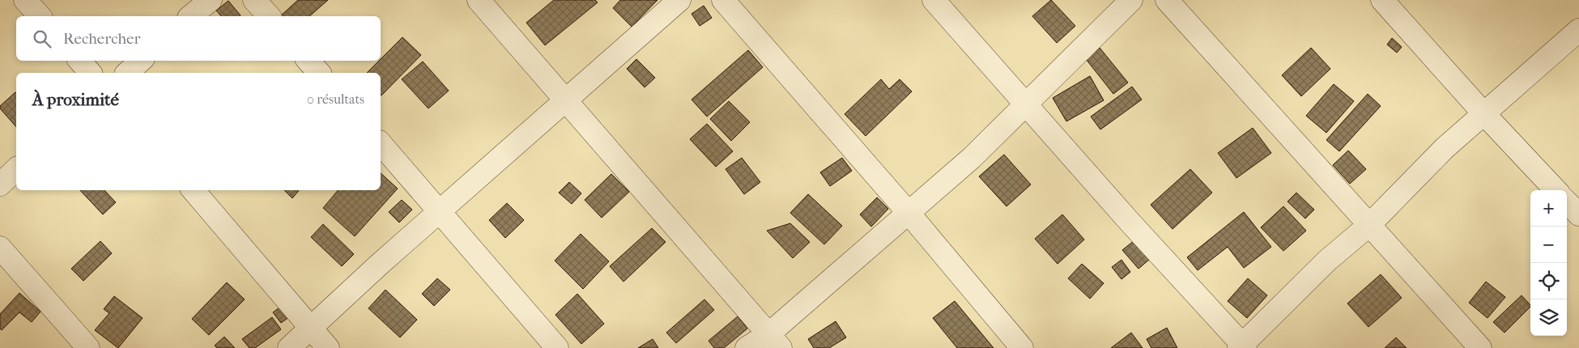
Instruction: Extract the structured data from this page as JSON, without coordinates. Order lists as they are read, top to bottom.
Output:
{
  "page": {
    "search": "Rechercher",
    "heading": ["À proximité", "0 résultats"],
    "map_buttons": ["+", "−"]
  }
}
